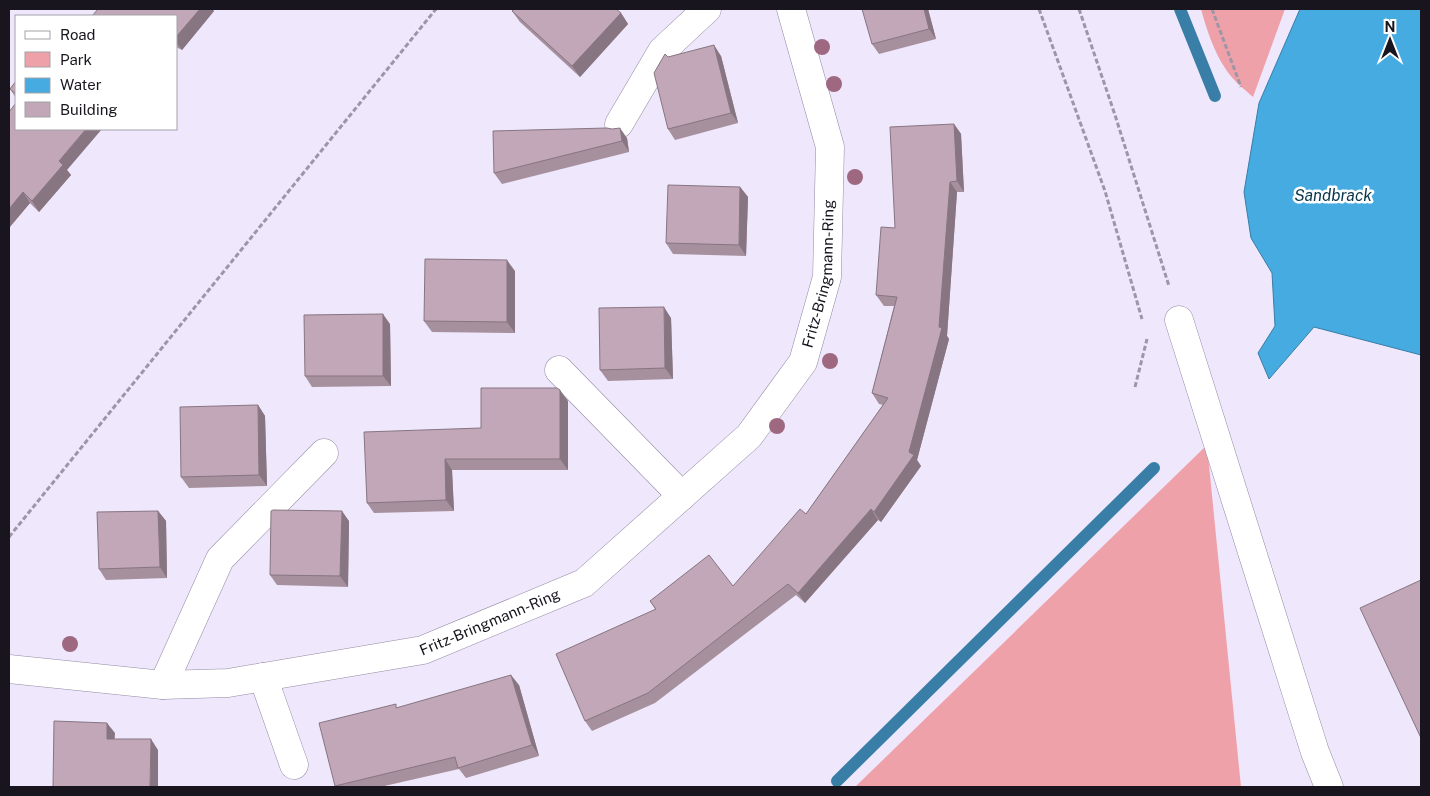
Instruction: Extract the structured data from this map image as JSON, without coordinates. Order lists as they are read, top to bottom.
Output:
{
  "streets": {
    "street": ["Fritz-Bringmann-Ring"]
  },
  "water": ["Sandbrack"],
  "legend": [
    "Road",
    "Park",
    "Water",
    "Building"
  ],
  "north": "top"
}
